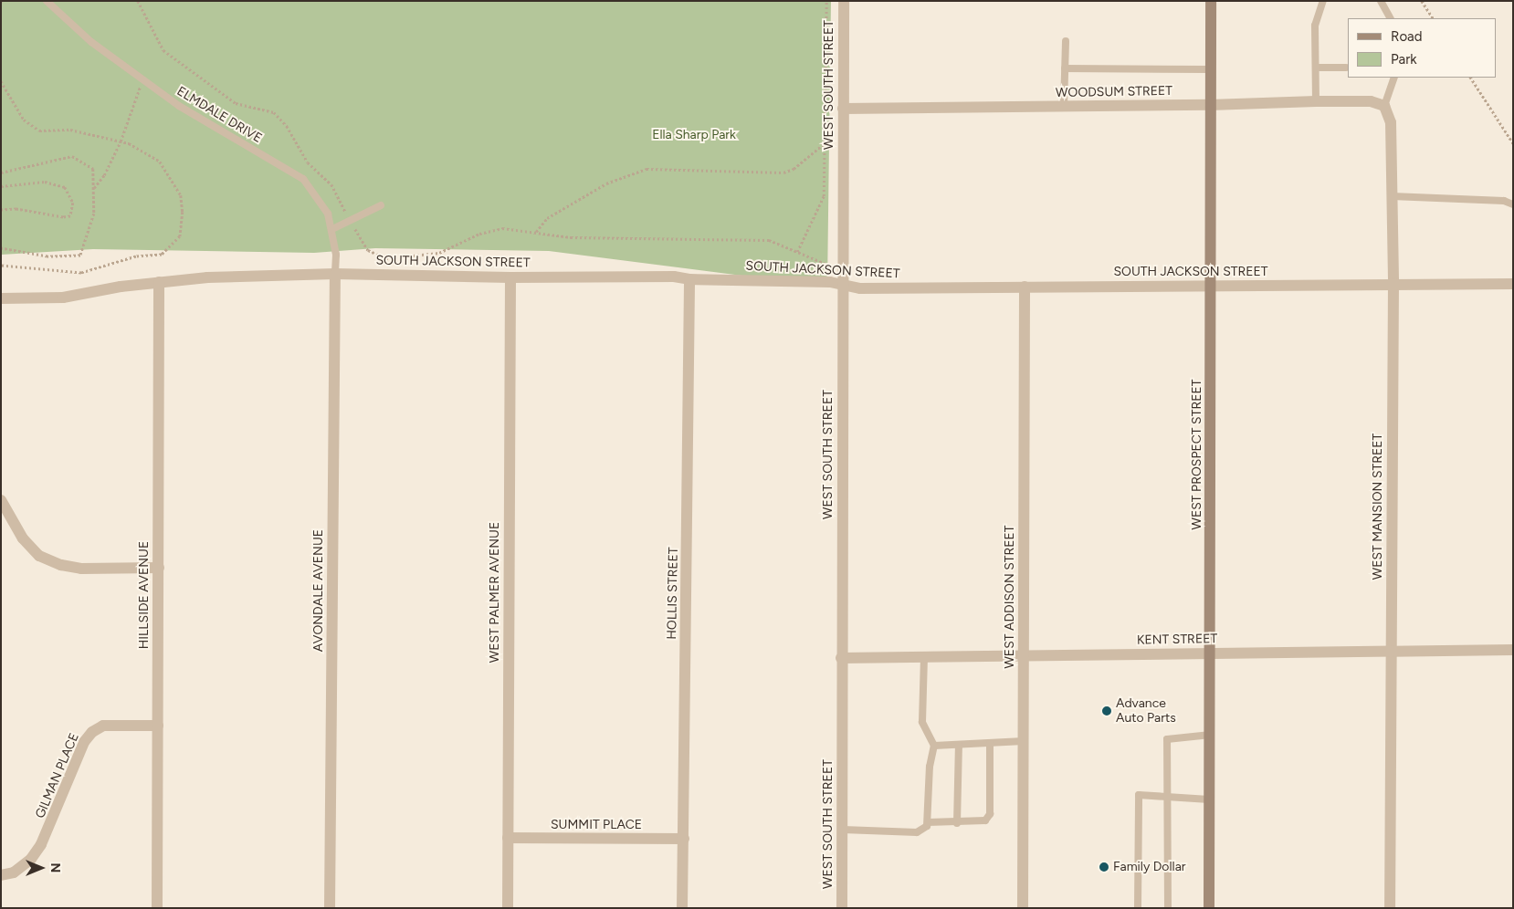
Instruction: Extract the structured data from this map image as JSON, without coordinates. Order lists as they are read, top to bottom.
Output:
{
  "streets": {
    "street": [
      "WEST SOUTH STREET",
      "WOODSUM STREET",
      "SOUTH JACKSON STREET",
      "WEST PROSPECT STREET",
      "WEST MANSION STREET",
      "AVONDALE AVENUE",
      "WEST PALMER AVENUE",
      "HOLLIS STREET",
      "HILLSIDE AVENUE",
      "WEST ADDISON STREET",
      "KENT STREET",
      "GILMAN PLACE",
      "SUMMIT PLACE"
    ],
    "lane": ["ELMDALE DRIVE"]
  },
  "crossings": [
    ["WEST SOUTH STREET", "WOODSUM STREET"],
    ["WEST SOUTH STREET", "SOUTH JACKSON STREET"],
    ["WEST SOUTH STREET", "KENT STREET"],
    ["WOODSUM STREET", "WEST PROSPECT STREET"],
    ["WOODSUM STREET", "WEST MANSION STREET"],
    ["ELMDALE DRIVE", "SOUTH JACKSON STREET"],
    ["ELMDALE DRIVE", "AVONDALE AVENUE"],
    ["SOUTH JACKSON STREET", "WEST PROSPECT STREET"],
    ["SOUTH JACKSON STREET", "WEST MANSION STREET"],
    ["SOUTH JACKSON STREET", "AVONDALE AVENUE"],
    ["SOUTH JACKSON STREET", "WEST PALMER AVENUE"],
    ["SOUTH JACKSON STREET", "HOLLIS STREET"],
    ["SOUTH JACKSON STREET", "HILLSIDE AVENUE"],
    ["SOUTH JACKSON STREET", "WEST ADDISON STREET"],
    ["WEST PROSPECT STREET", "KENT STREET"],
    ["WEST MANSION STREET", "KENT STREET"],
    ["WEST PALMER AVENUE", "SUMMIT PLACE"],
    ["HOLLIS STREET", "SUMMIT PLACE"],
    ["HILLSIDE AVENUE", "GILMAN PLACE"],
    ["WEST ADDISON STREET", "KENT STREET"]
  ],
  "parks": ["Ella Sharp Park"],
  "places": ["Advance Auto Parts", "Family Dollar"],
  "legend": ["Road", "Park"],
  "north": "right"
}
